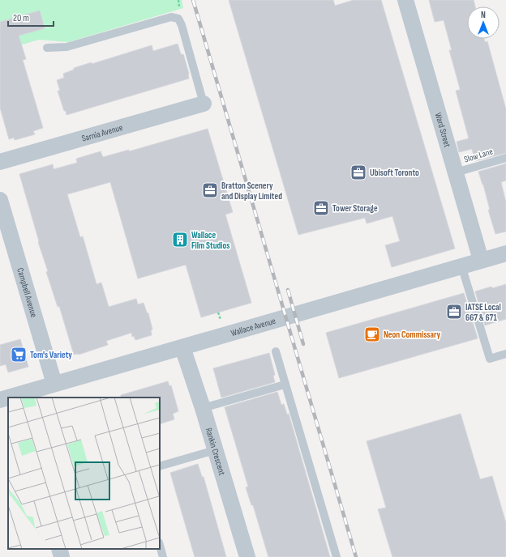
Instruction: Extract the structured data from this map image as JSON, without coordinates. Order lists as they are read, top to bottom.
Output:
{
  "streets": {
    "street": [
      "Ward Street",
      "Sarnia Avenue",
      "Campbell Avenue",
      "Wallace Avenue",
      "Rankin Crescent"
    ],
    "lane": ["Slow Lane"]
  },
  "crossings": [
    ["Ward Street", "Slow Lane"],
    ["Ward Street", "Wallace Avenue"],
    ["Campbell Avenue", "Wallace Avenue"],
    ["Wallace Avenue", "Rankin Crescent"]
  ],
  "places": {
    "office": [
      "Ubisoft Toronto",
      "Bratton Scenery and Display Limited",
      "Tower Storage",
      "IATSE Local 667 & 671"
    ],
    "building": ["Wallace Film Studios"],
    "cafe": ["Neon Commissary"],
    "supermarket": ["Tom's Variety"]
  },
  "scale_bar": "20 m",
  "north": "top"
}
